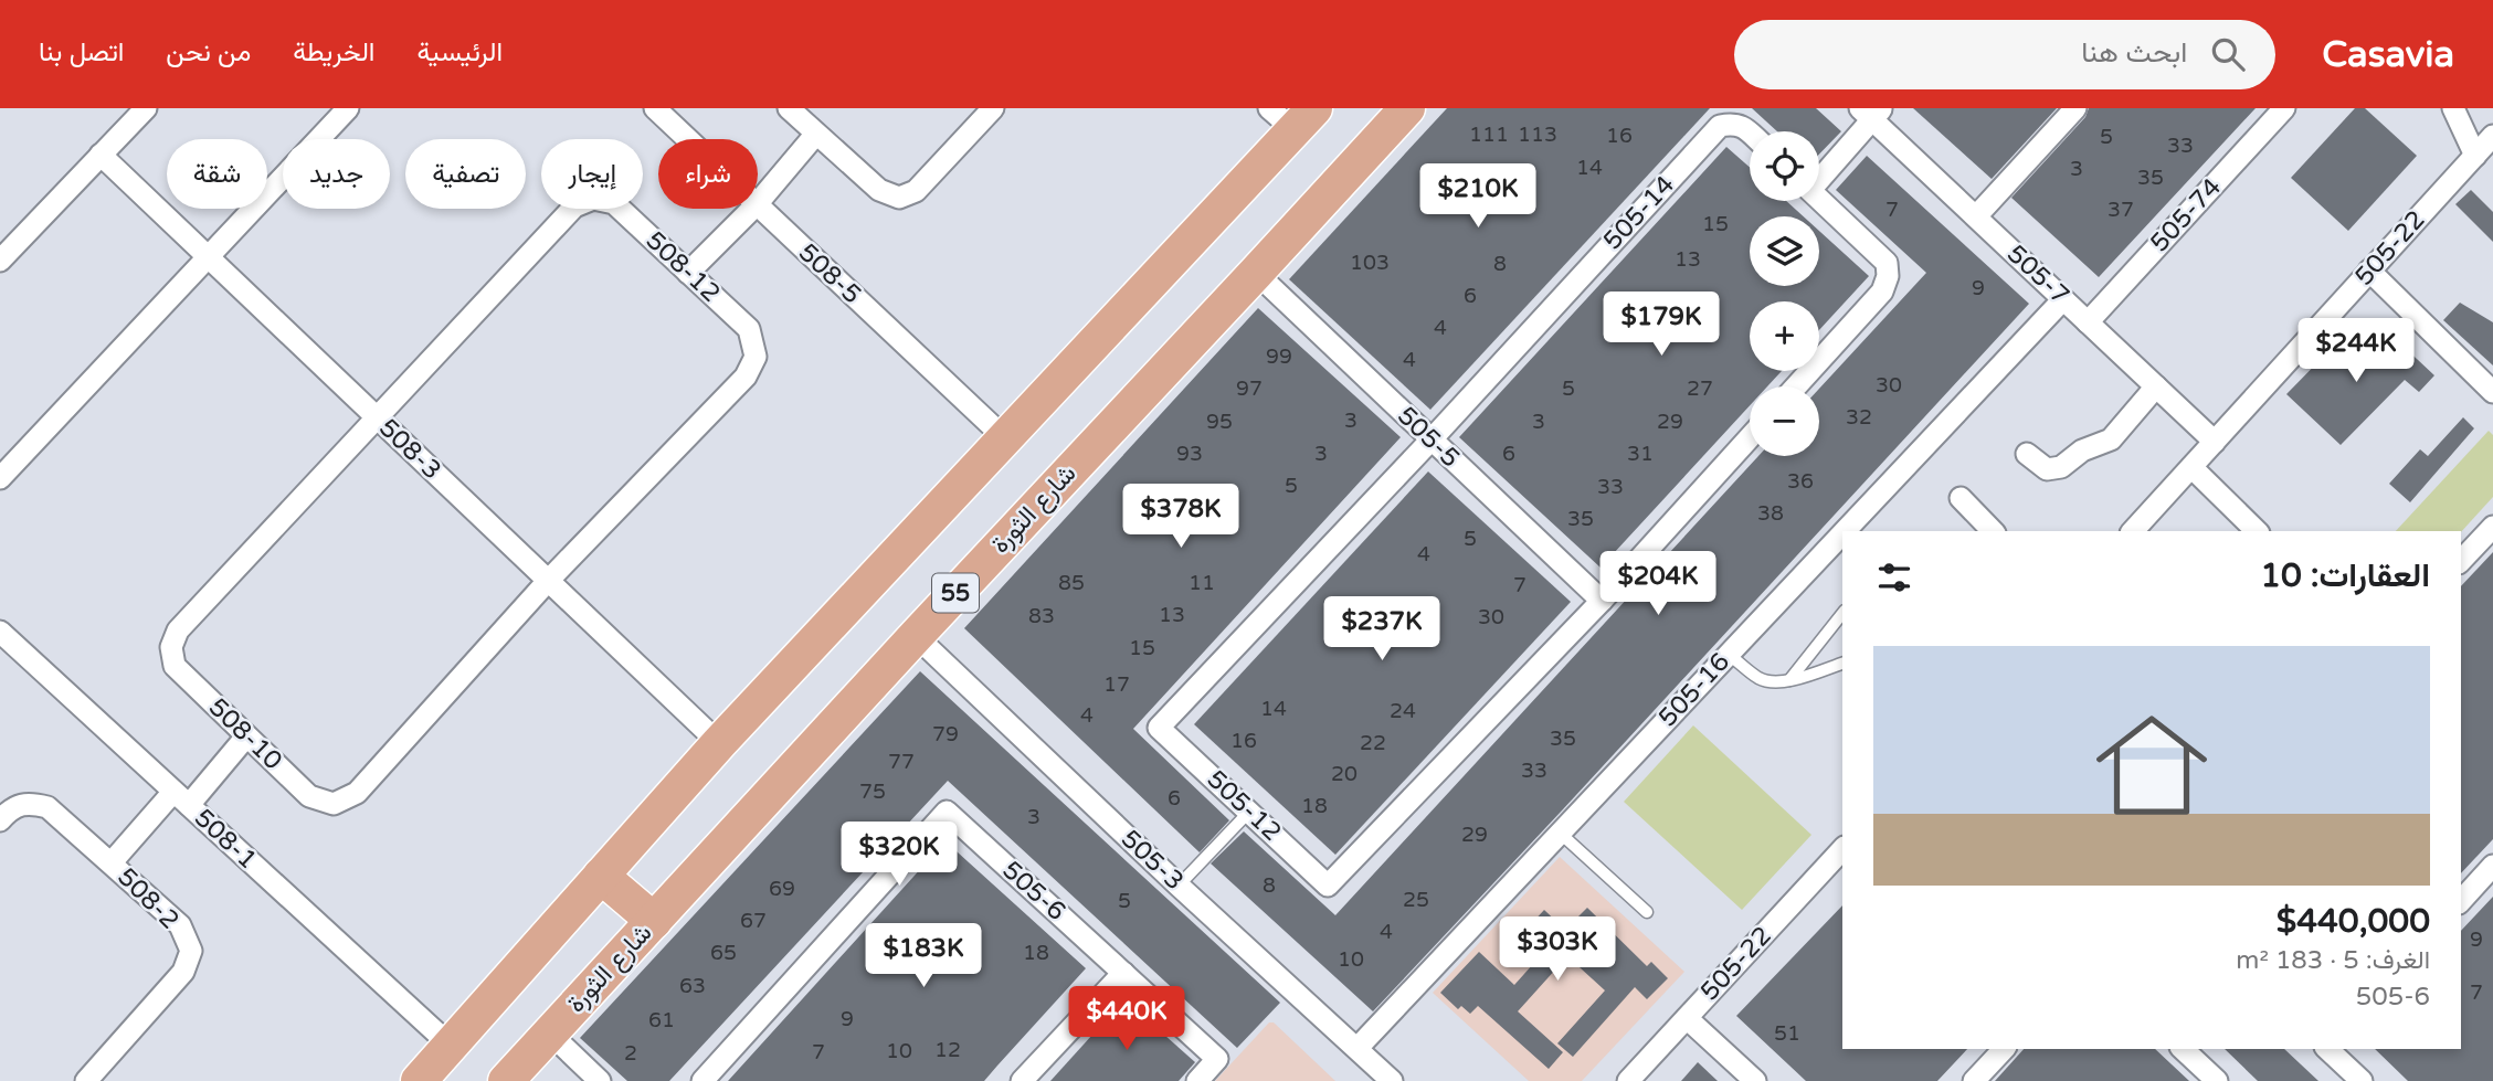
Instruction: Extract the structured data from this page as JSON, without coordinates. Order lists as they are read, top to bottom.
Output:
{
  "streets": {
    "main road": ["شارع الثورة", "55"],
    "street": [
      "505-14",
      "505-74",
      "505-22",
      "508-12",
      "508-5",
      "505-7",
      "505-5",
      "508-3",
      "505-16",
      "508-10",
      "505-12",
      "508-1",
      "505-3",
      "505-6",
      "508-2"
    ]
  },
  "crossings": [
    ["505-14", "505-5"],
    ["505-14", "505-12"],
    ["505-74", "505-7"],
    ["505-22", "505-7"],
    ["508-12", "508-3"],
    ["508-12", "508-10"],
    ["505-7", "505-16"],
    ["505-5", "شارع الثورة"],
    ["505-5", "505-12"],
    ["508-3", "508-10"],
    ["شارع الثورة", "505-3"],
    ["505-16", "505-3"]
  ],
  "house_numbers": [
    "111",
    "113",
    "16",
    "5",
    "33",
    "14",
    "3",
    "35",
    "7",
    "37",
    "15",
    "13",
    "103",
    "8",
    "9",
    "6",
    "4",
    "99",
    "4",
    "30",
    "97",
    "5",
    "27",
    "32",
    "3",
    "95",
    "3",
    "29",
    "93",
    "3",
    "6",
    "31",
    "36",
    "5",
    "33",
    "38",
    "35",
    "5",
    "4",
    "85",
    "11",
    "7",
    "13",
    "83",
    "30",
    "15",
    "17",
    "14",
    "24",
    "4",
    "79",
    "35",
    "16",
    "22",
    "77",
    "33",
    "20",
    "75",
    "6",
    "18",
    "3",
    "29",
    "8",
    "69",
    "25",
    "5",
    "67",
    "4",
    "9",
    "65",
    "18",
    "10",
    "63",
    "7",
    "9",
    "61",
    "51",
    "12",
    "10",
    "7",
    "2"
  ],
  "page": {
    "header": "Casavia",
    "search": "ابحث هنا",
    "nav": [
      "الرئيسية",
      "الخريطة",
      "من نحن",
      "اتصل بنا"
    ],
    "map_buttons": ["+", "−"],
    "chip": [
      "شراء",
      "إيجار",
      "تصفية",
      "جديد",
      "شقة"
    ],
    "price": [
      "$210K",
      "$179K",
      "$244K",
      "$378K",
      "$204K",
      "$237K",
      "$320K",
      "$303K",
      "$183K",
      "$440K"
    ],
    "heading": "العقارات: 10",
    "list": [
      {
        "name": "$440,000",
        "note": "الغرف: 5 · 183 m² · 505-6"
      }
    ]
  }
}
